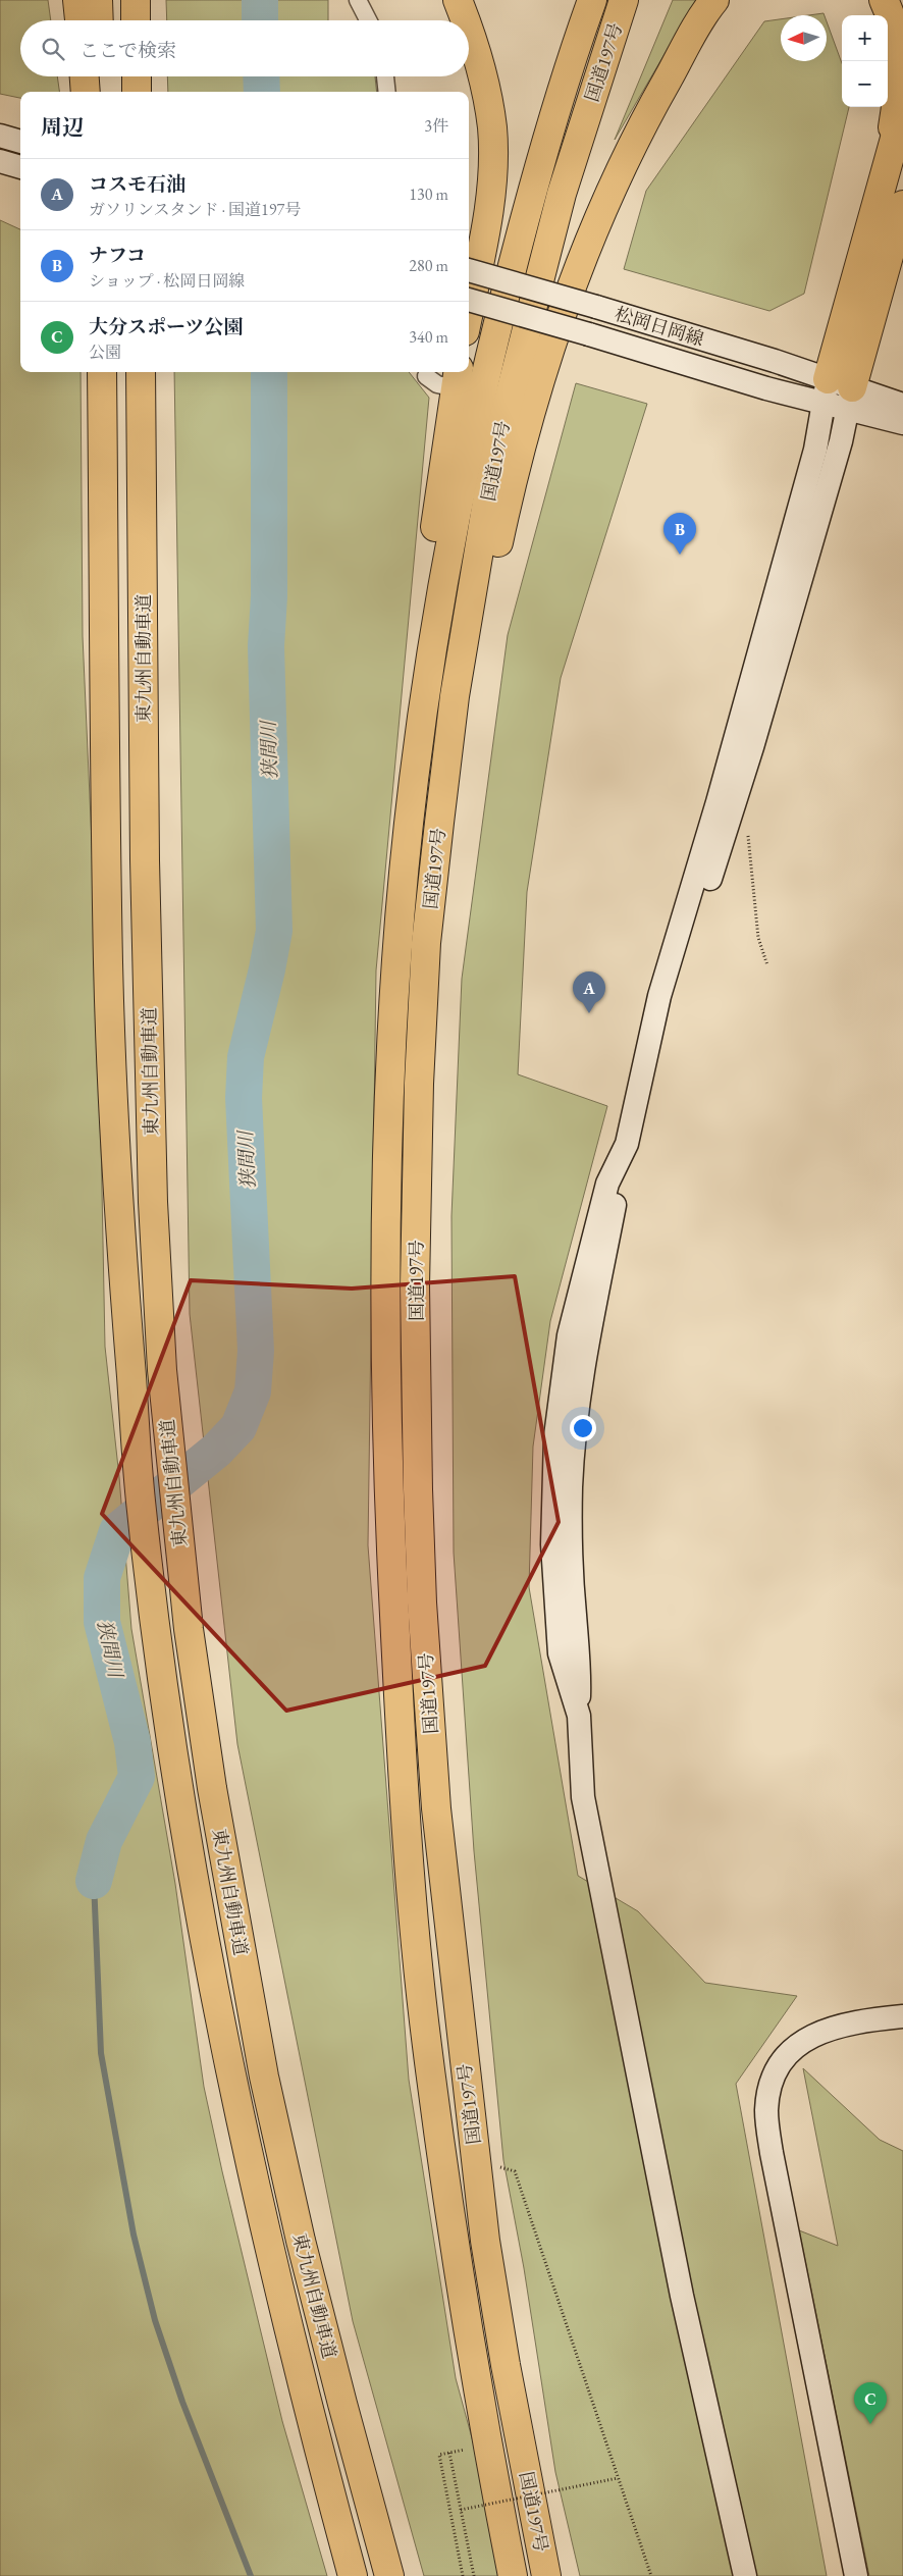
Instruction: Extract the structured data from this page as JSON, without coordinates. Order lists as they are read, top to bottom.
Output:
{
  "streets": {
    "highway": ["国道197号", "東九州自動車道"],
    "street": ["松岡日岡線"]
  },
  "water": ["狭間川"],
  "north": "left",
  "page": {
    "map_buttons": ["+", "−"],
    "search": "ここで検索",
    "heading": ["周辺", "3件"],
    "list": [
      {
        "mark": "A",
        "name": "コスモ石油",
        "note": "ガソリンスタンド · 国道197号",
        "value": "130 m"
      },
      {
        "mark": "B",
        "name": "ナフコ",
        "note": "ショップ · 松岡日岡線",
        "value": "280 m"
      },
      {
        "mark": "C",
        "name": "大分スポーツ公園",
        "note": "公園",
        "value": "340 m"
      }
    ],
    "pins": ["B", "A", "C"]
  }
}
